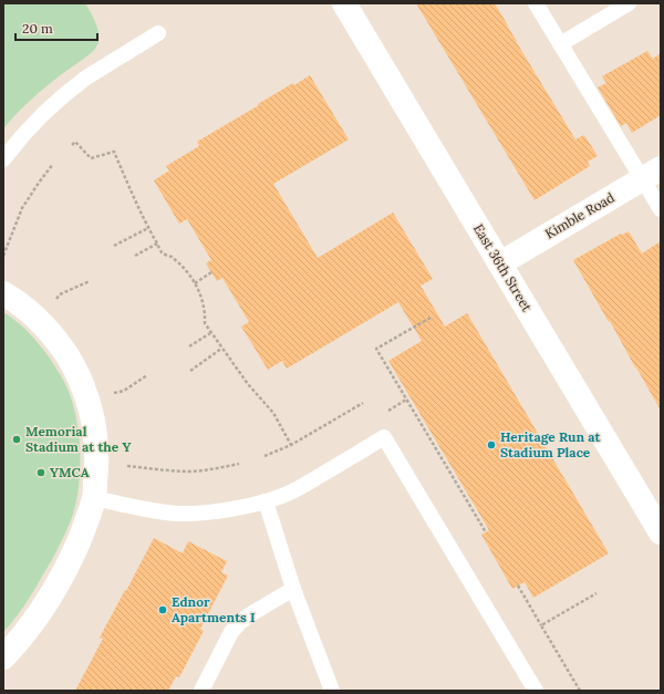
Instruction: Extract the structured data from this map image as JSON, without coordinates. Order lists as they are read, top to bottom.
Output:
{
  "streets": {
    "street": ["Kimble Road", "East 36th Street"]
  },
  "crossings": [
    ["Kimble Road", "East 36th Street"]
  ],
  "places": [
    "Memorial Stadium at the Y",
    "Heritage Run at Stadium Place",
    "YMCA",
    "Ednor Apartments I"
  ],
  "scale_bar": "20 m"
}
